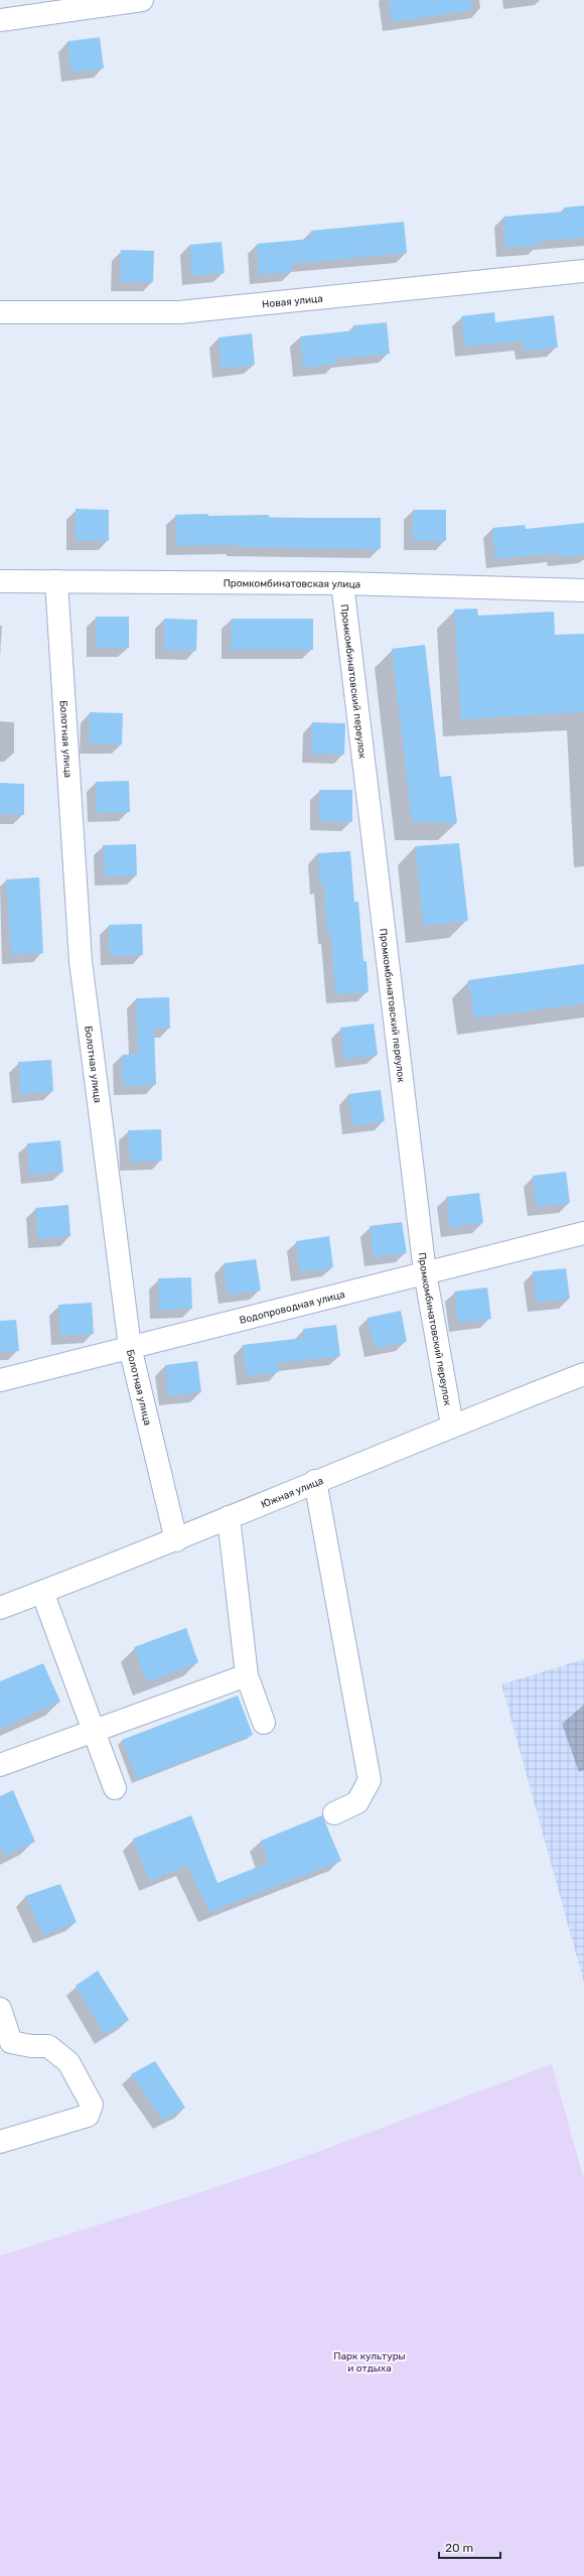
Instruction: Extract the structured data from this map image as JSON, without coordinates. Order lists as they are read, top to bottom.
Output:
{
  "streets": {
    "street": [
      "Новая улица",
      "Промкомбинатовская улица",
      "Промкомбинатовский переулок",
      "Болотная улица",
      "Водопроводная улица",
      "Южная улица"
    ]
  },
  "crossings": [
    ["Промкомбинатовская улица", "Промкомбинатовский переулок"],
    ["Промкомбинатовская улица", "Болотная улица"],
    ["Промкомбинатовский переулок", "Водопроводная улица"],
    ["Промкомбинатовский переулок", "Южная улица"],
    ["Болотная улица", "Водопроводная улица"],
    ["Болотная улица", "Южная улица"]
  ],
  "parks": ["Парк культуры и отдыха"],
  "scale_bar": "20 m"
}
